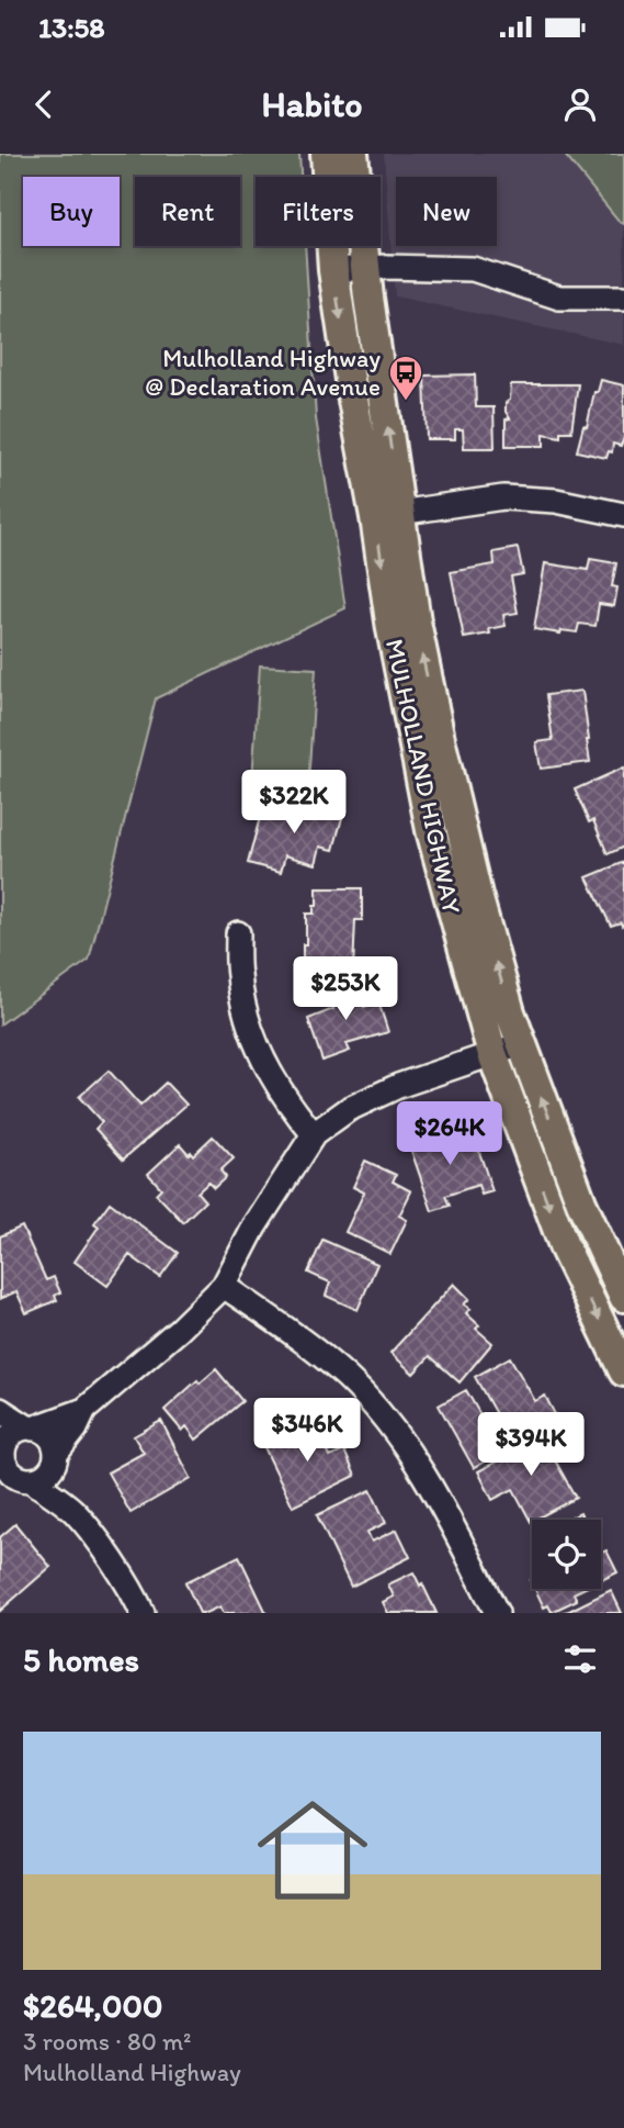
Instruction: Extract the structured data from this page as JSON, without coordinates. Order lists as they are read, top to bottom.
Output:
{
  "streets": {
    "main road": ["MULHOLLAND HIGHWAY"]
  },
  "places": {
    "bus stop": ["Mulholland Highway @ Declaration Avenue"]
  },
  "page": {
    "status": "13:58",
    "header": "Habito",
    "chip": [
      "Buy",
      "Rent",
      "Filters",
      "New"
    ],
    "price": [
      "$322K",
      "$253K",
      "$264K",
      "$346K",
      "$394K"
    ],
    "heading": "5 homes",
    "list": [
      {
        "name": "$264,000",
        "note": "3 rooms · 80 m² · Mulholland Highway"
      }
    ]
  }
}
